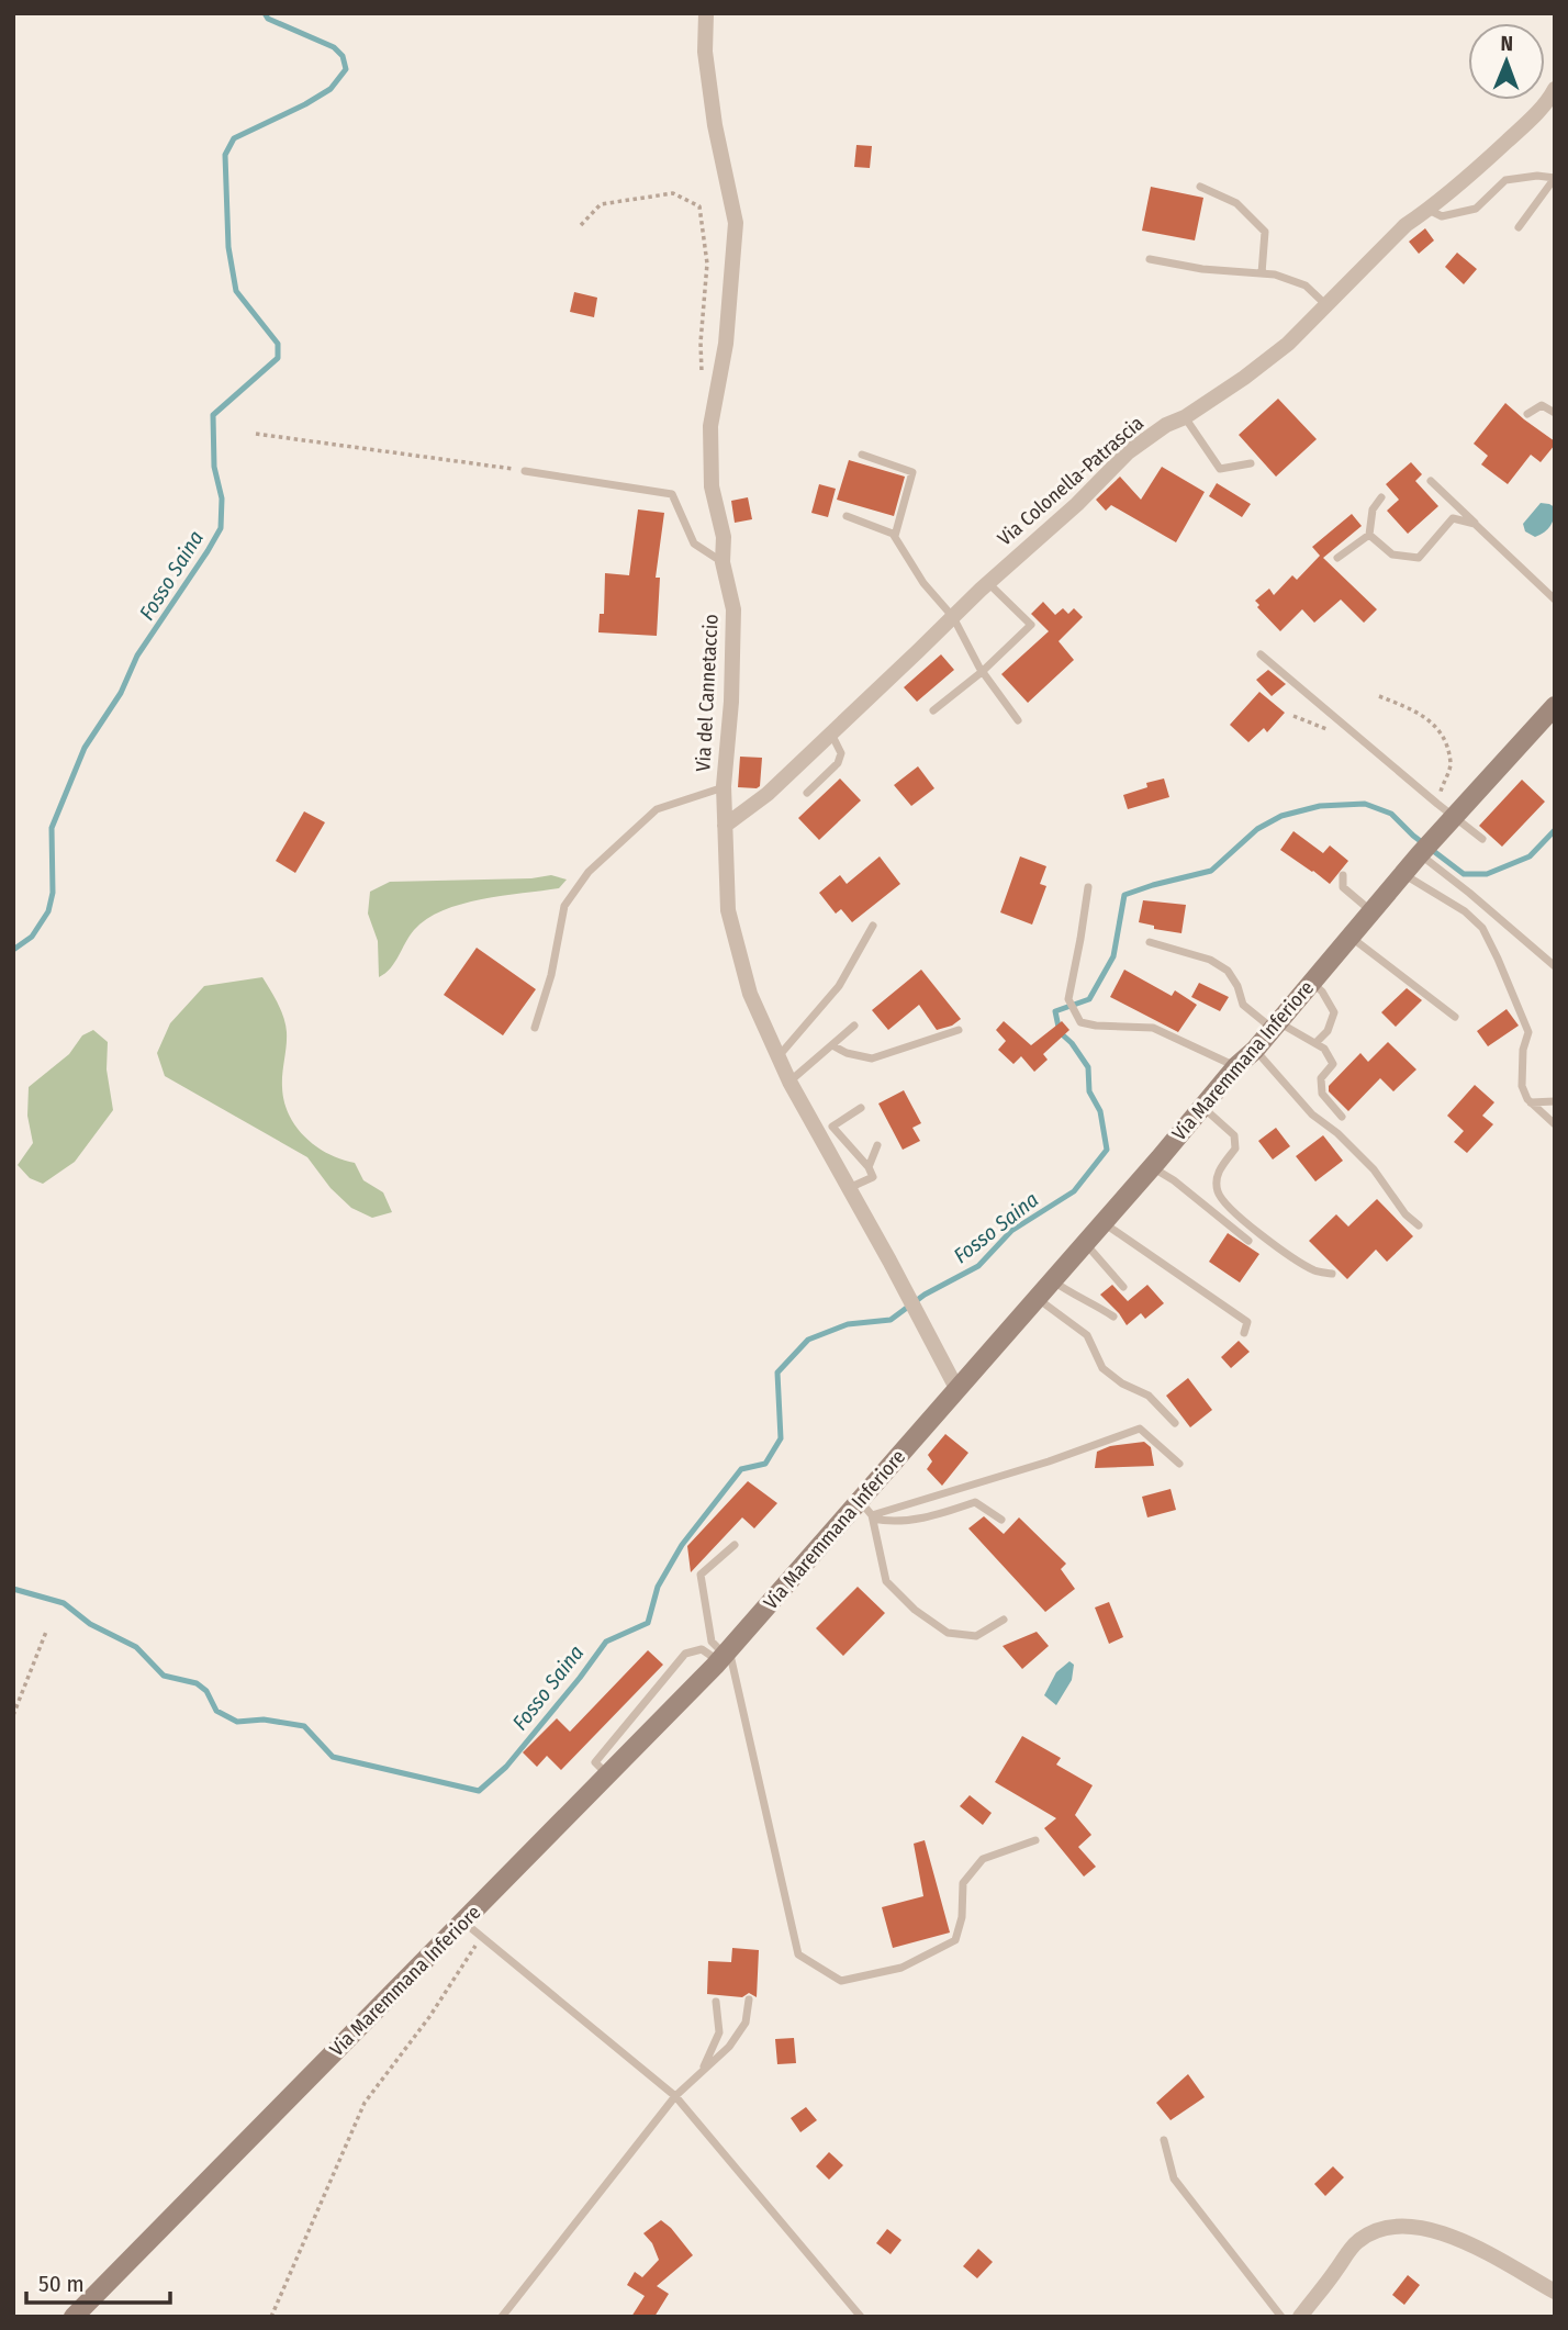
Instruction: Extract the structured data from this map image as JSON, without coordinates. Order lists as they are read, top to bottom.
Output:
{
  "streets": {
    "main road": ["Via Maremmana Inferiore"],
    "street": ["Via Colonella-Patrascia", "Via del Cannetaccio"]
  },
  "crossings": [
    ["Via Colonella-Patrascia", "Via del Cannetaccio"],
    ["Via del Cannetaccio", "Via Maremmana Inferiore"]
  ],
  "water": ["Fosso Saina"],
  "scale_bar": "50 m",
  "north": "top"
}
